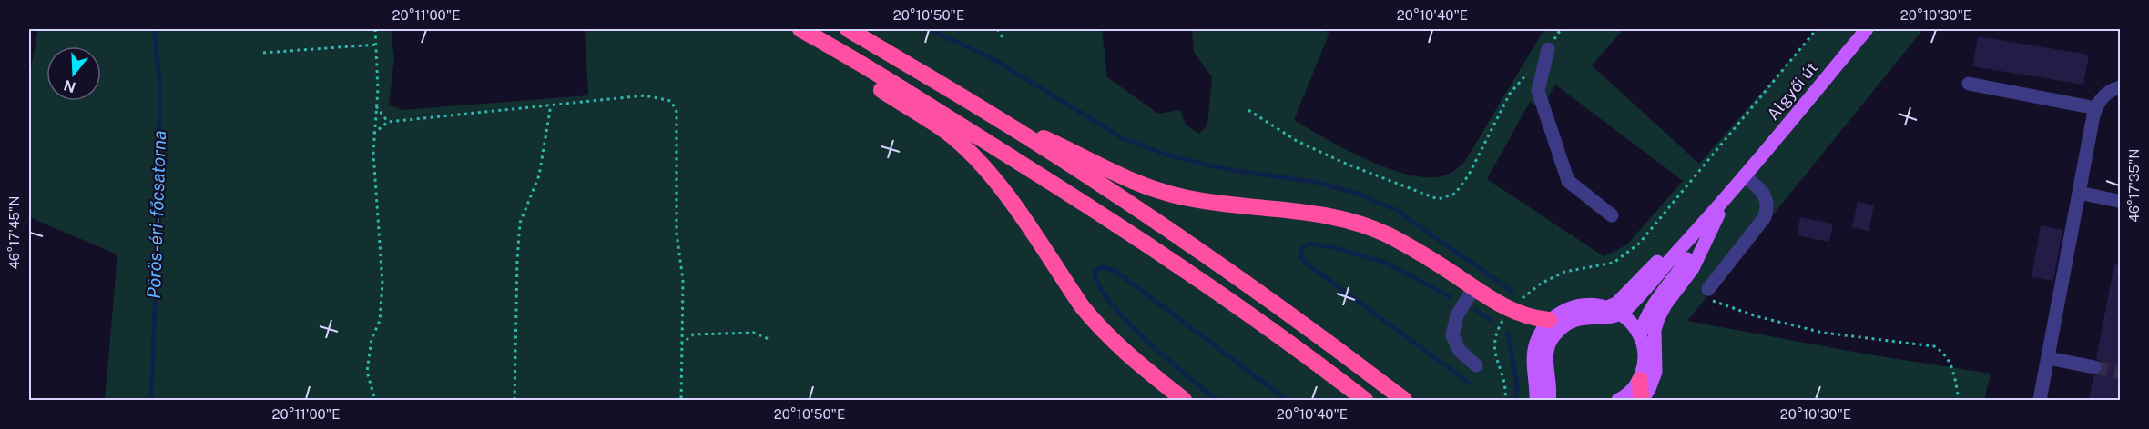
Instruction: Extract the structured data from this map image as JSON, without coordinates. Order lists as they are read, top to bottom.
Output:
{
  "streets": {
    "main road": ["Algyői út"]
  },
  "water": ["Pörös-éri-főcsatorna"],
  "north": "bottom",
  "coordinates": [
    "20°11'00\"E",
    "20°10'50\"E",
    "20°10'40\"E",
    "20°10'30\"E",
    "46°17'35\"N",
    "46°17'45\"N"
  ]
}
